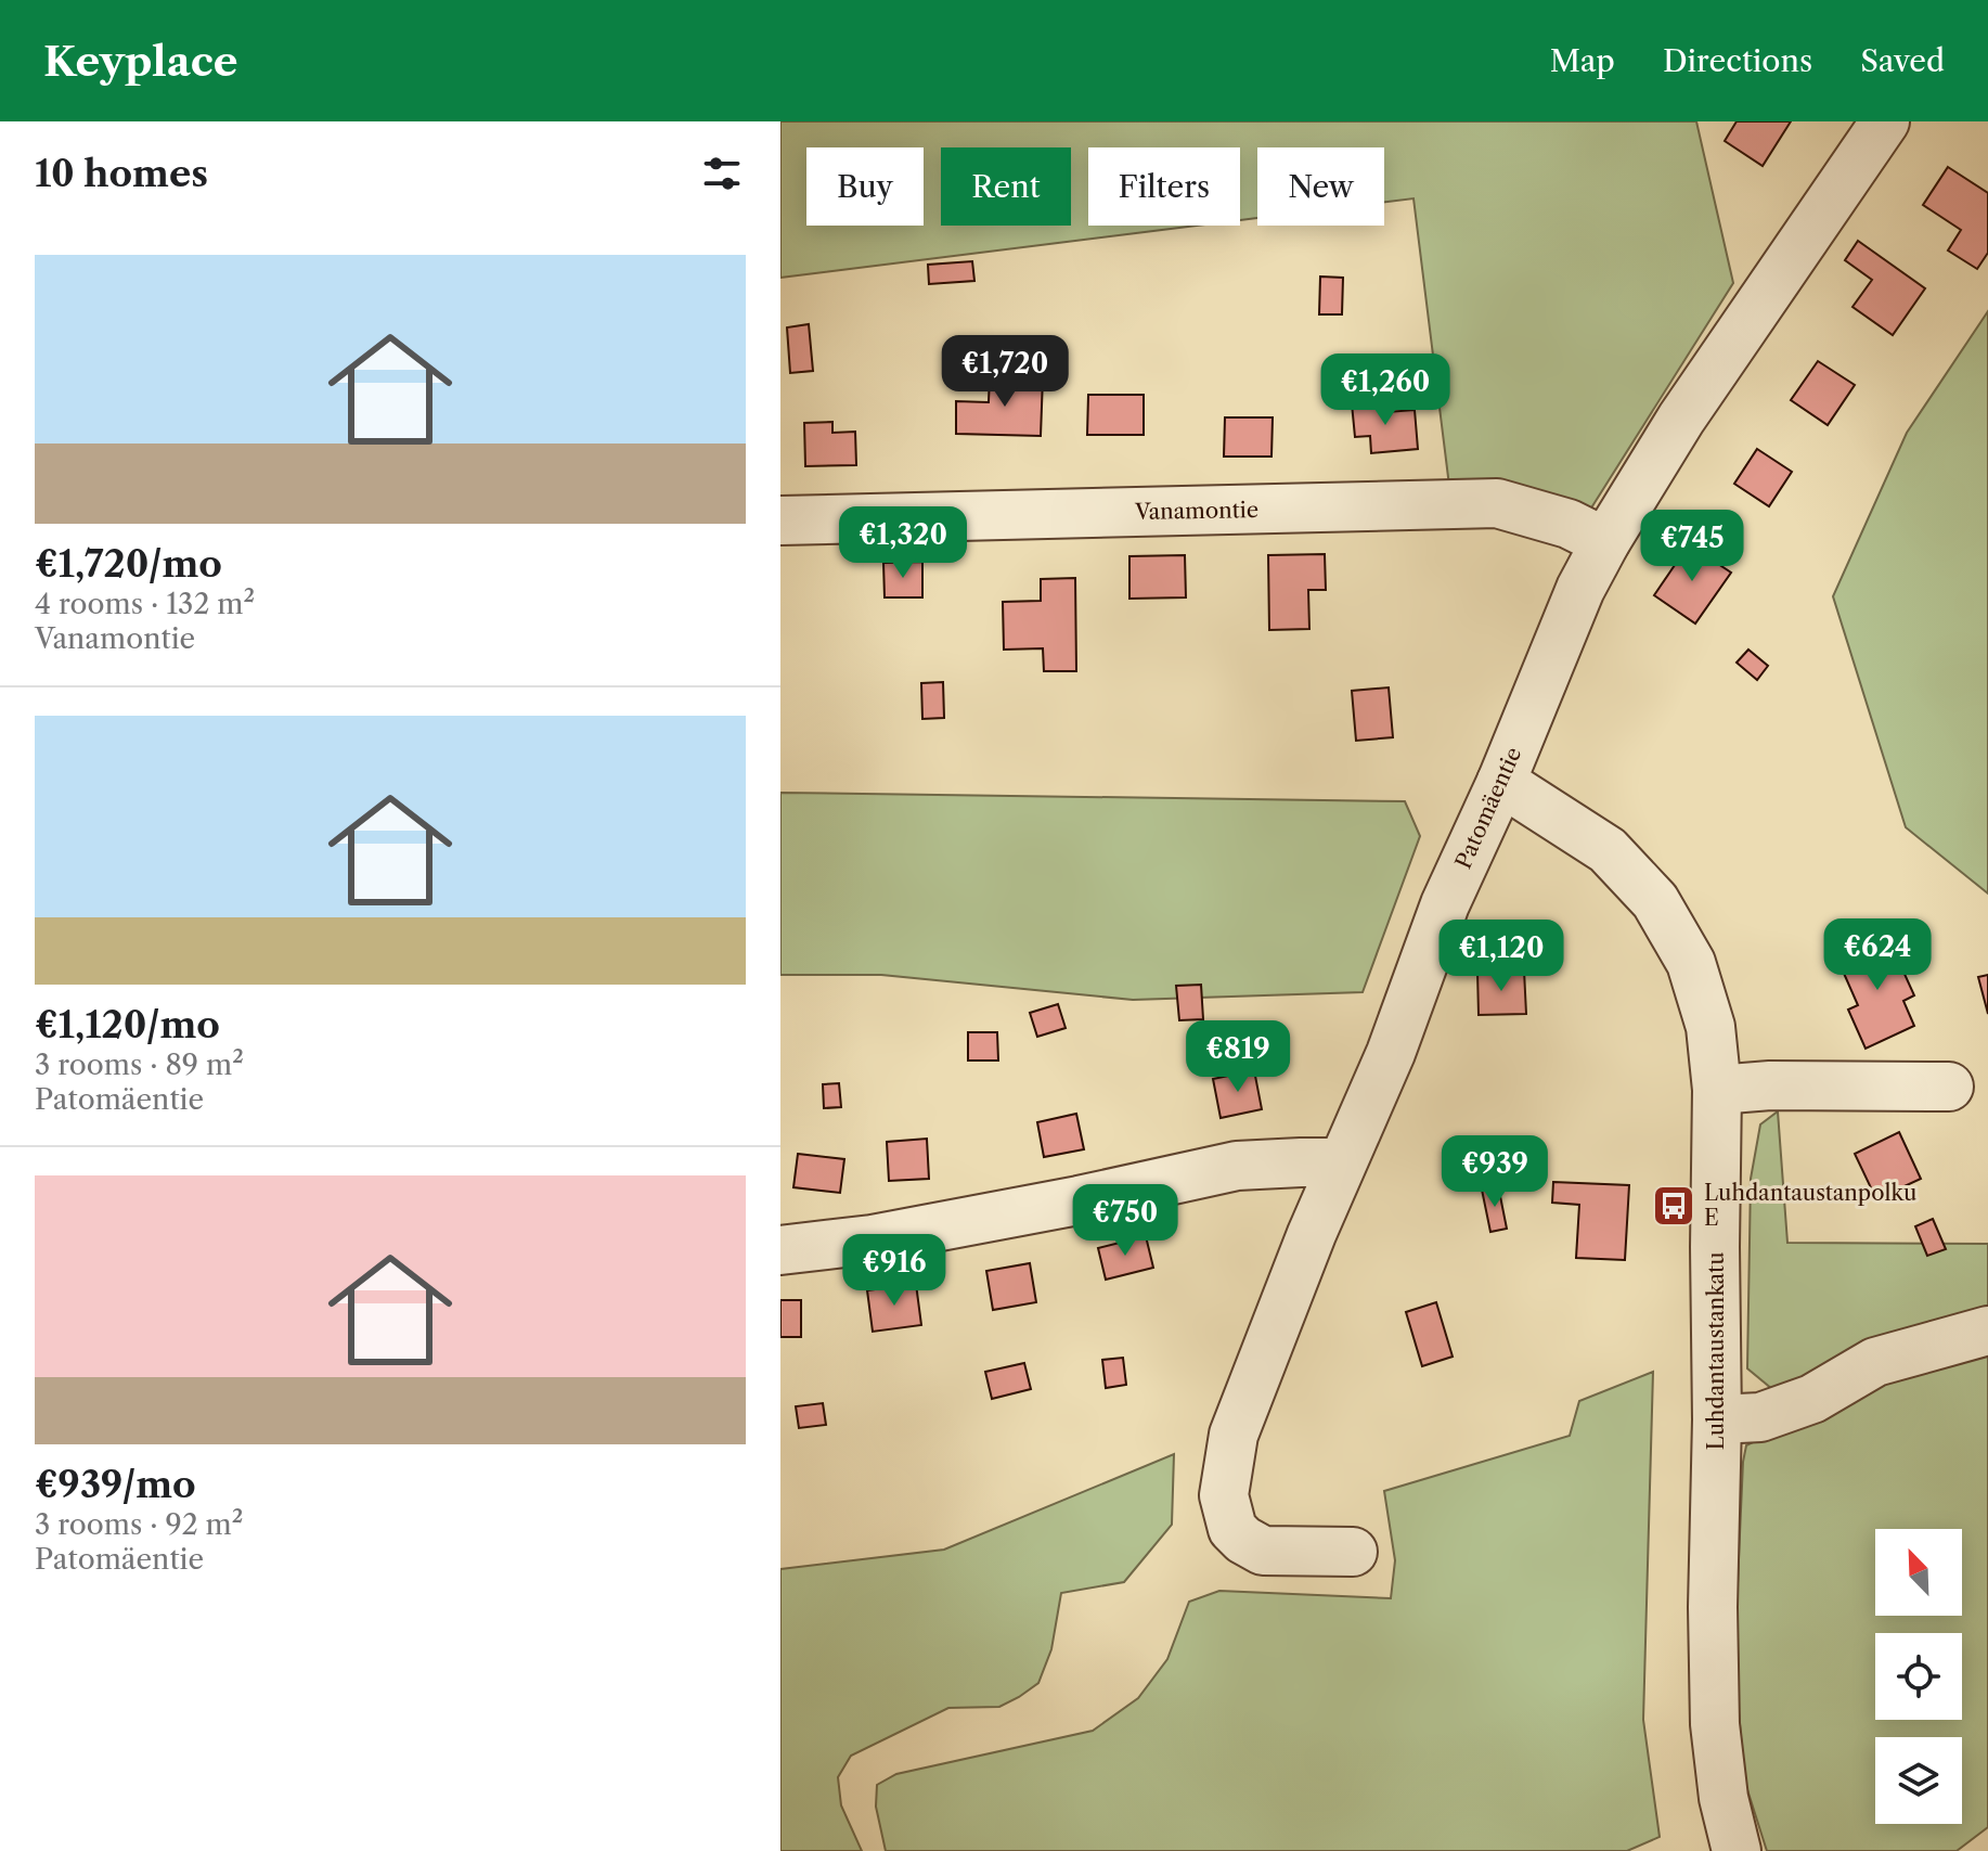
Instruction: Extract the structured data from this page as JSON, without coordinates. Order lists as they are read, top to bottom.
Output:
{
  "streets": {
    "street": ["Vanamontie", "Patomäentie", "Luhdantaustankatu"]
  },
  "crossings": [
    ["Vanamontie", "Patomäentie"],
    ["Patomäentie", "Luhdantaustankatu"]
  ],
  "places": {
    "bus stop": ["Luhdantaustanpolku E"]
  },
  "north": "top left",
  "page": {
    "header": "Keyplace",
    "nav": ["Map", "Directions", "Saved"],
    "heading": "10 homes",
    "chip": [
      "Buy",
      "Rent",
      "Filters",
      "New"
    ],
    "list": [
      {
        "name": "€1,720/mo",
        "note": "4 rooms · 132 m² · Vanamontie"
      },
      {
        "name": "€1,120/mo",
        "note": "3 rooms · 89 m² · Patomäentie"
      },
      {
        "name": "€939/mo",
        "note": "3 rooms · 92 m² · Patomäentie"
      }
    ],
    "price": [
      "€1,720",
      "€1,260",
      "€1,320",
      "€745",
      "€624",
      "€1,120",
      "€819",
      "€939",
      "€750",
      "€916"
    ]
  }
}
